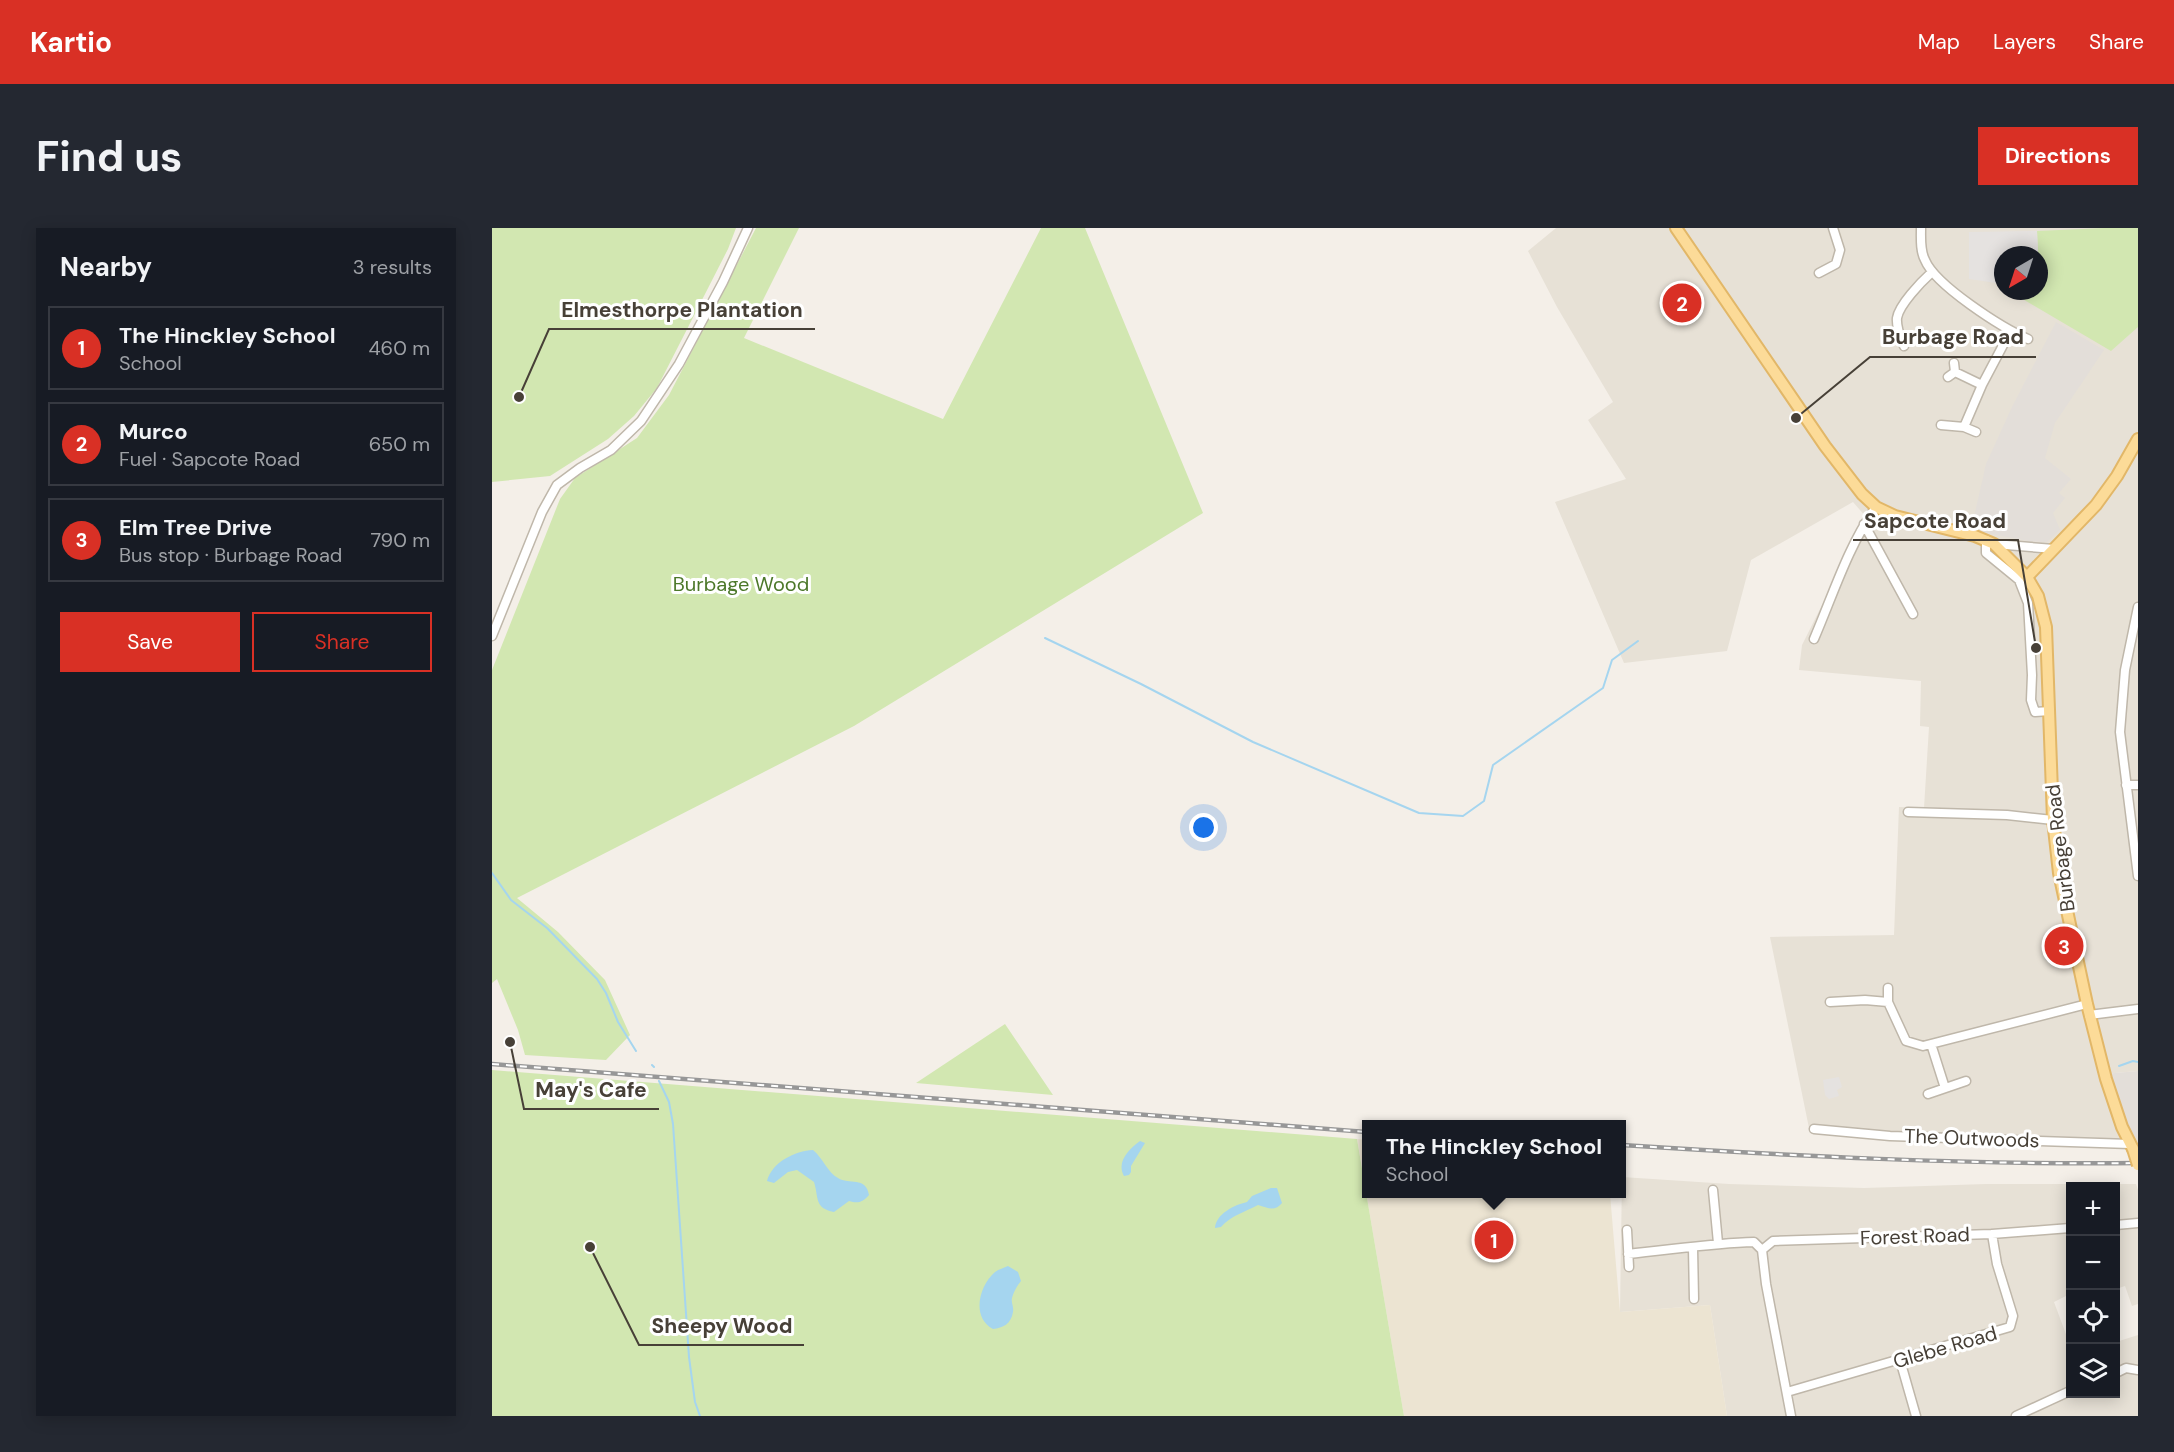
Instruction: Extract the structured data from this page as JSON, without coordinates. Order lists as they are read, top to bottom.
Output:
{
  "streets": {
    "main road": ["Burbage Road"],
    "street": ["The Outwoods", "Forest Road", "Glebe Road"]
  },
  "crossings": [
    ["Burbage Road", "The Outwoods"],
    ["Forest Road", "Glebe Road"]
  ],
  "parks": ["Burbage Wood"],
  "places": [
    "Elmesthorpe Plantation",
    "Burbage Road",
    "Sapcote Road",
    "May's Cafe",
    "Sheepy Wood"
  ],
  "north": "bottom left",
  "page": {
    "header": "Kartio",
    "nav": ["Map", "Layers", "Share"],
    "buttons": [
      "Directions",
      ["Save", "Share"]
    ],
    "title": "Find us",
    "heading": ["Nearby", "3 results"],
    "pins": ["2", "3", "1"],
    "list": [
      {
        "mark": "1",
        "name": "The Hinckley School",
        "note": "School",
        "value": "460 m"
      },
      {
        "mark": "2",
        "name": "Murco",
        "note": "Fuel · Sapcote Road",
        "value": "650 m"
      },
      {
        "mark": "3",
        "name": "Elm Tree Drive",
        "note": "Bus stop · Burbage Road",
        "value": "790 m"
      }
    ],
    "popup": ["The Hinckley School", "School"],
    "map_buttons": ["+", "−"]
  }
}
